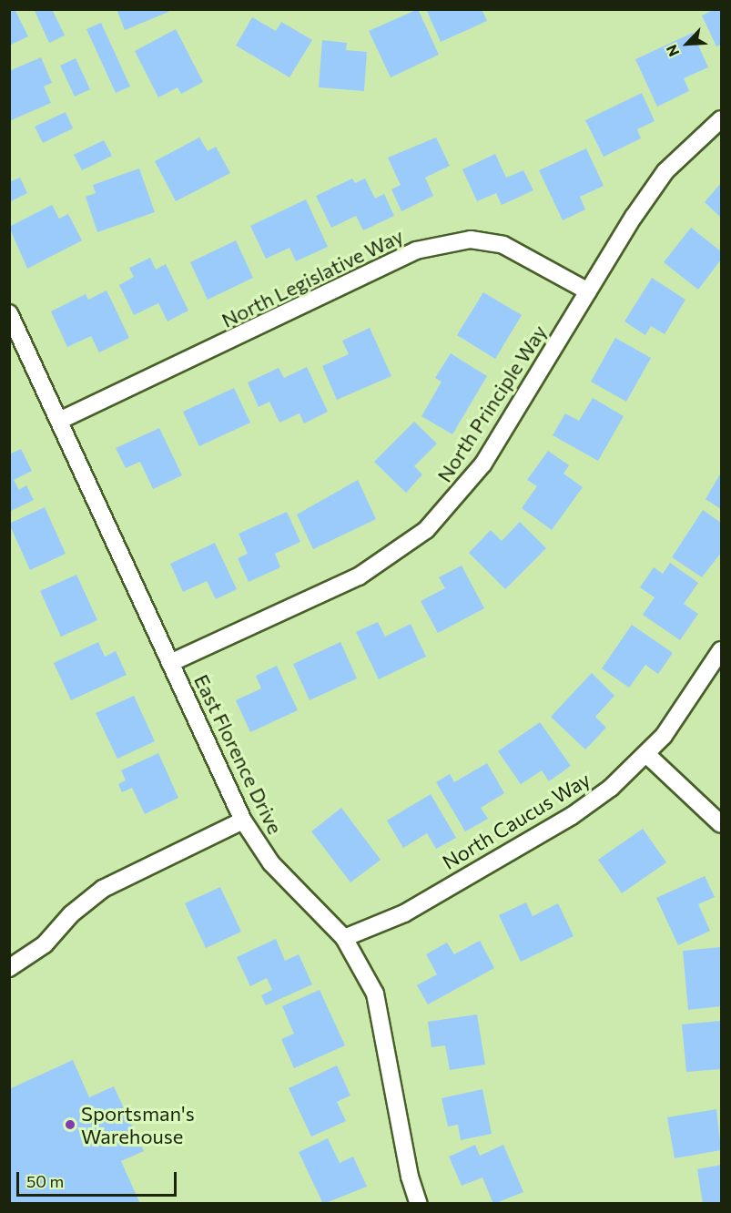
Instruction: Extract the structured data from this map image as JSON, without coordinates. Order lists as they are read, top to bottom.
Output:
{
  "streets": {
    "street": [
      "North Legislative Way",
      "North Principle Way",
      "East Florence Drive",
      "North Caucus Way"
    ]
  },
  "crossings": [
    ["North Legislative Way", "North Principle Way"],
    ["North Legislative Way", "East Florence Drive"],
    ["North Principle Way", "East Florence Drive"],
    ["East Florence Drive", "North Caucus Way"]
  ],
  "places": ["Sportsman's Warehouse"],
  "scale_bar": "50 m",
  "north": "bottom left"
}
